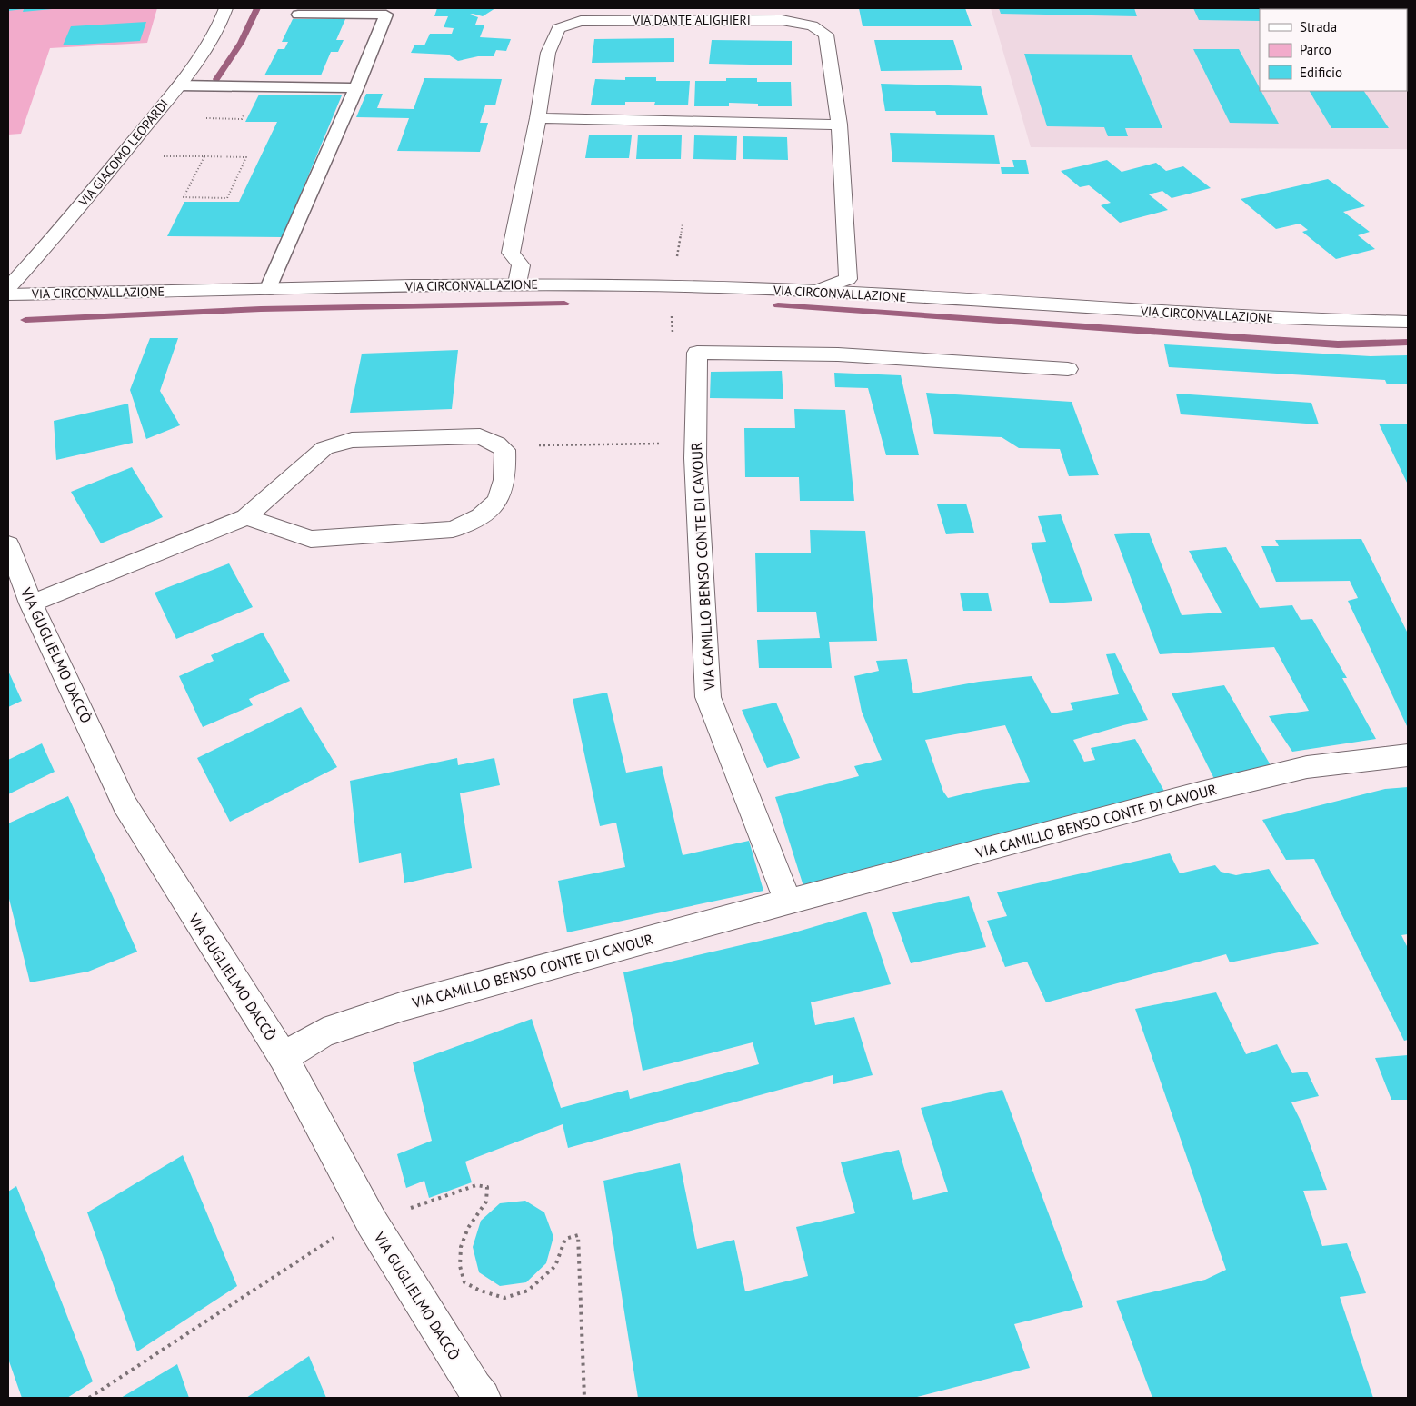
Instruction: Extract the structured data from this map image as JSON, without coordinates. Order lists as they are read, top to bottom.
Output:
{
  "streets": {
    "street": [
      "VIA DANTE ALIGHIERI",
      "VIA GIACOMO LEOPARDI",
      "VIA CIRCONVALLAZIONE",
      "VIA CAMILLO BENSO CONTE DI CAVOUR",
      "VIA GUGLIELMO DACCÒ"
    ]
  },
  "crossings": [
    ["VIA DANTE ALIGHIERI", "VIA CIRCONVALLAZIONE"],
    ["VIA CAMILLO BENSO CONTE DI CAVOUR", "VIA GUGLIELMO DACCÒ"]
  ],
  "legend": ["Strada", "Parco", "Edificio"]
}
